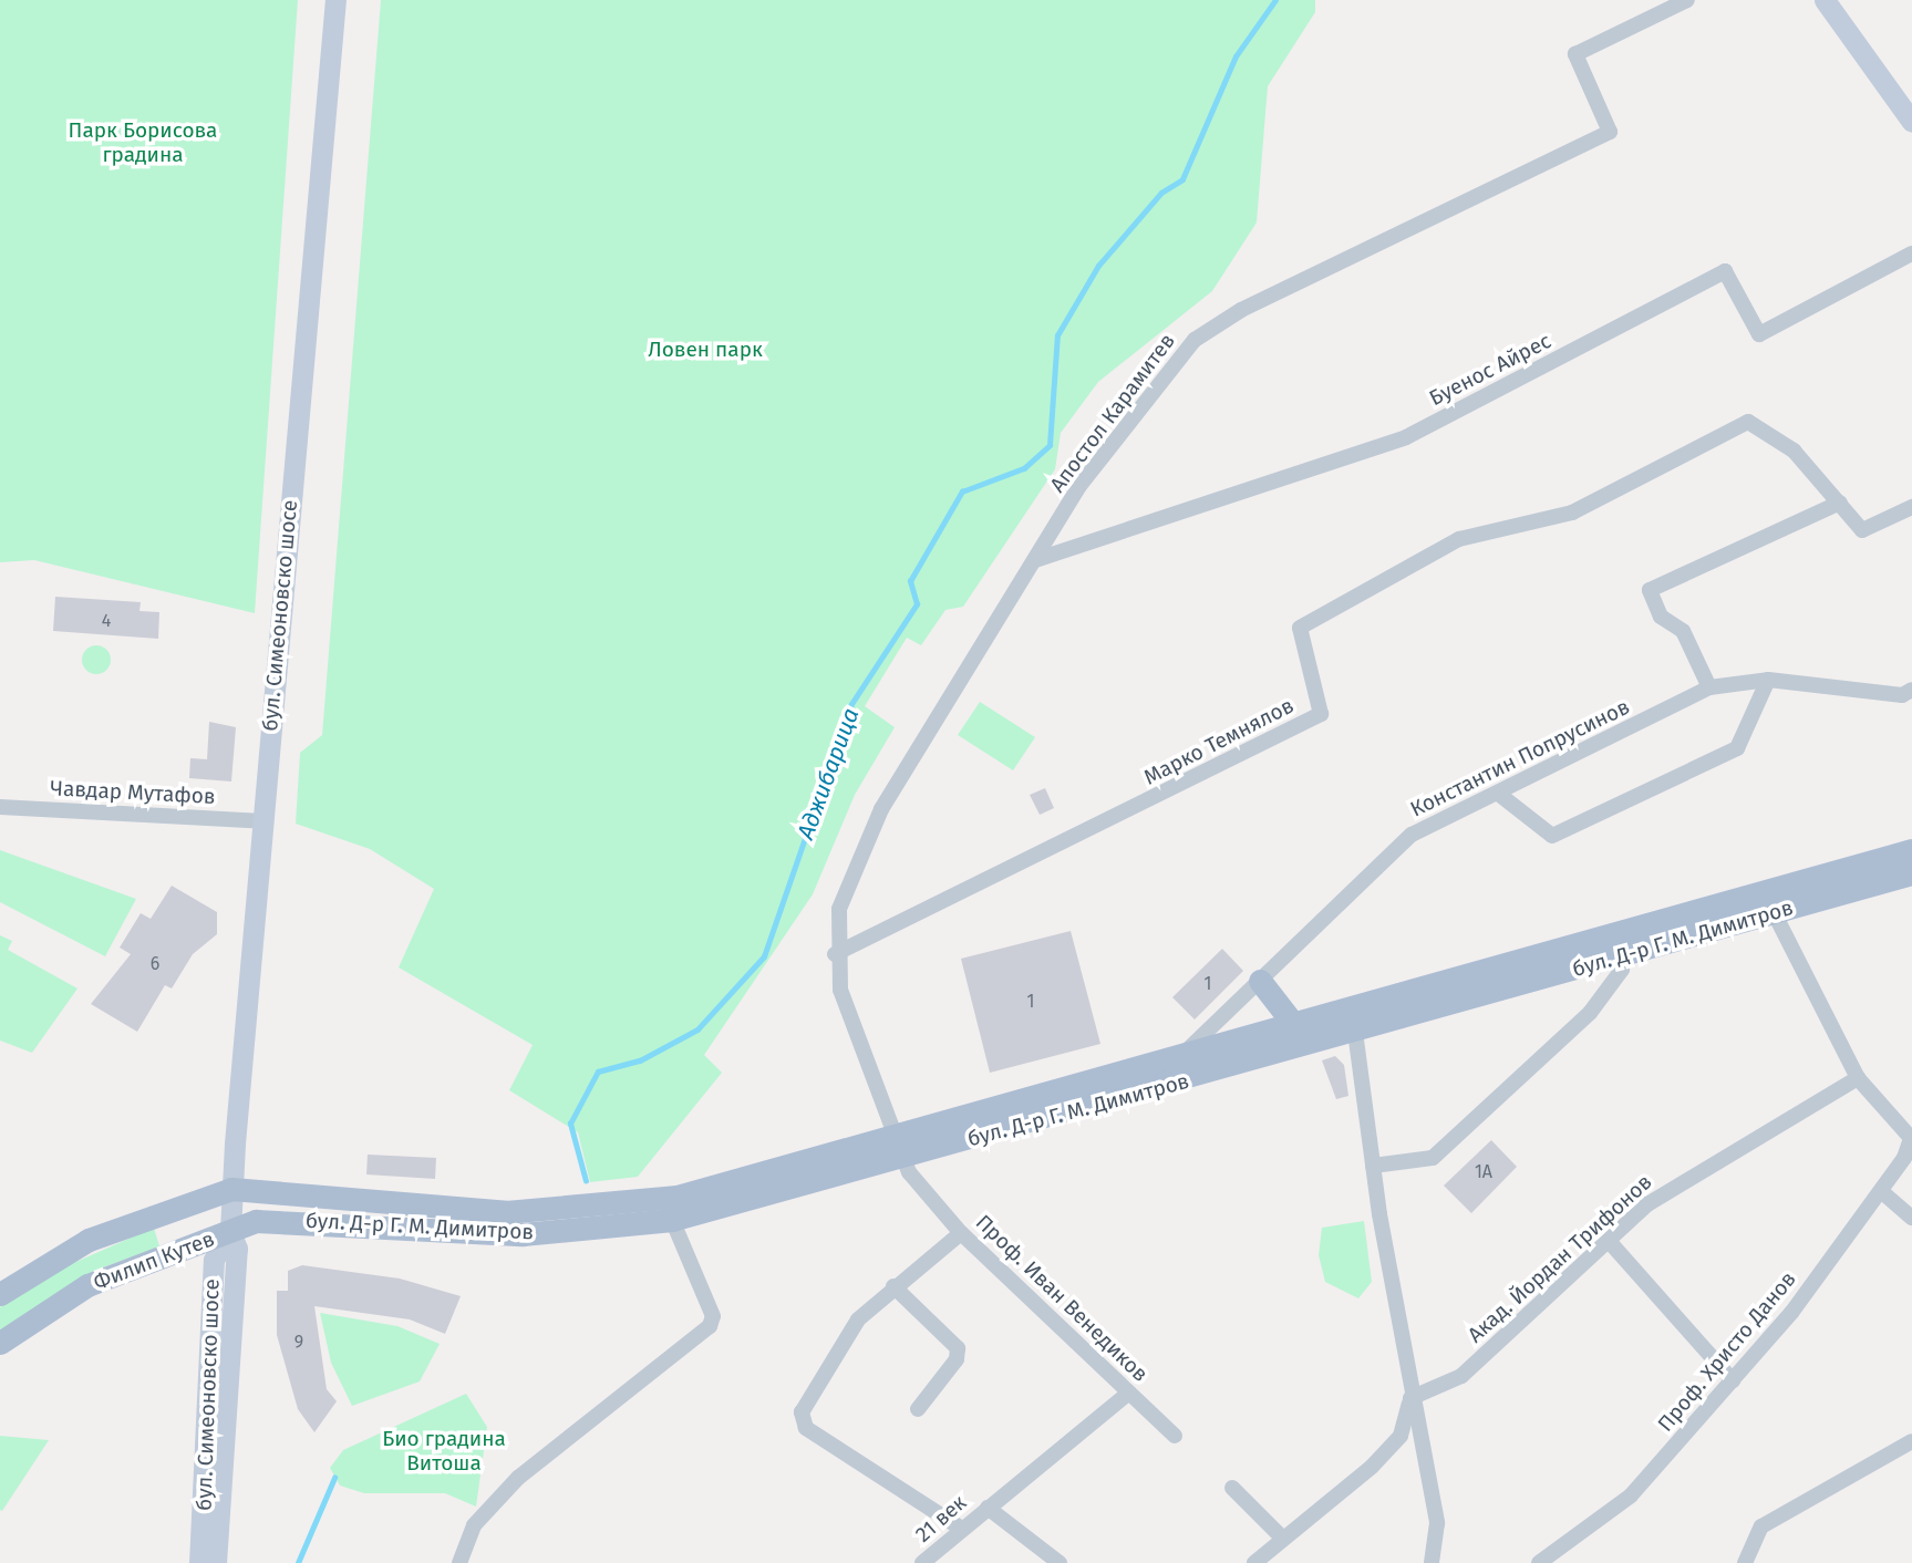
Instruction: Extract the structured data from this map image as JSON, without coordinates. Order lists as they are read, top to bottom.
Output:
{
  "streets": {
    "main road": ["бул. Симеоновско шосе", "бул. Д-р Г. М. Димитров", "Филип Кутев"],
    "street": [
      "Буенос Айрес",
      "Апостол Карамитев",
      "Марко Темнялов",
      "Константин Попрусинов",
      "Чавдар Мутафов",
      "Акад. Йордан Трифонов",
      "Проф. Иван Венедиков",
      "Проф. Христо Данов",
      "21 век"
    ]
  },
  "crossings": [
    ["Буенос Айрес", "Апостол Карамитев"],
    ["Апостол Карамитев", "Марко Темнялов"],
    ["Апостол Карамитев", "бул. Д-р Г. М. Димитров"],
    ["Апостол Карамитев", "Проф. Иван Венедиков"],
    ["бул. Симеоновско шосе", "Чавдар Мутафов"],
    ["бул. Симеоновско шосе", "бул. Д-р Г. М. Димитров"],
    ["бул. Симеоновско шосе", "Филип Кутев"],
    ["Константин Попрусинов", "бул. Д-р Г. М. Димитров"],
    ["бул. Д-р Г. М. Димитров", "Филип Кутев"],
    ["бул. Д-р Г. М. Димитров", "Проф. Иван Венедиков"],
    ["Проф. Иван Венедиков", "21 век"]
  ],
  "water": ["Аджибарица"],
  "parks": ["Парк Борисова градина", "Ловен парк", "Био градина Витоша"],
  "house_numbers": [
    "4",
    "6",
    "1",
    "1",
    "1А",
    "9"
  ]
}
